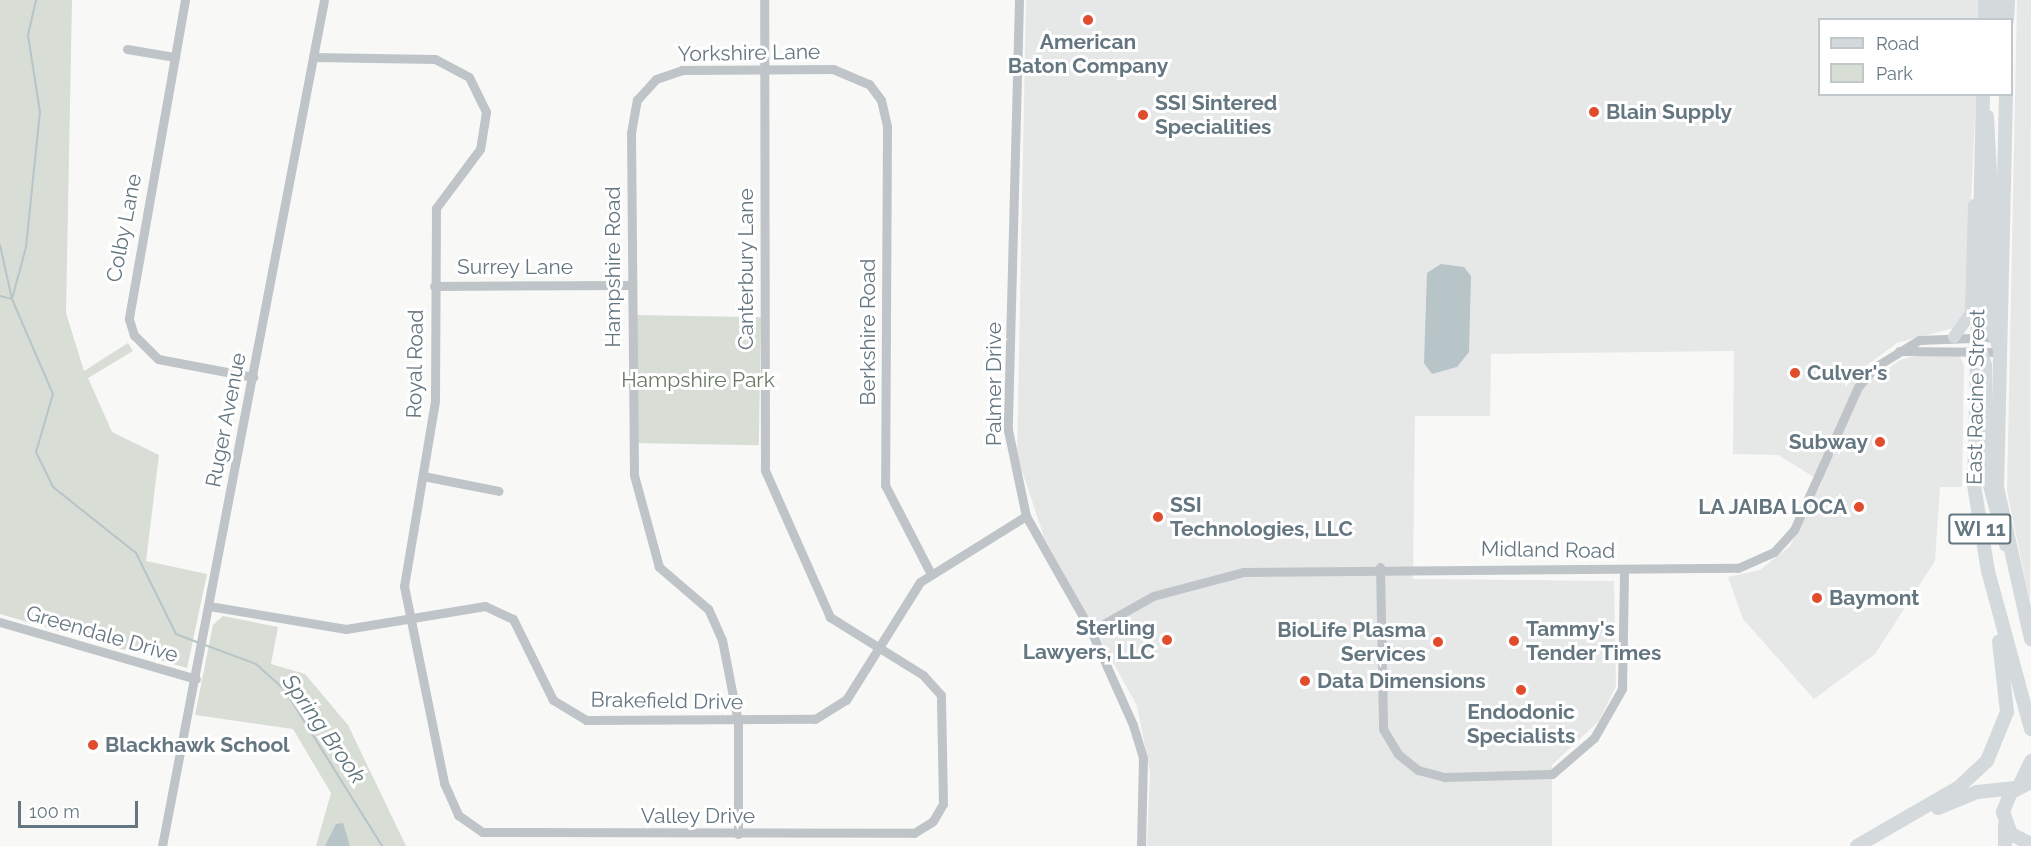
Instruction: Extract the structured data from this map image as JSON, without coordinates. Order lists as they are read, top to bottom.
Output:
{
  "streets": {
    "highway": ["East Racine Street", "WI 11"],
    "street": [
      "Yorkshire Lane",
      "Colby Lane",
      "Surrey Lane",
      "Hampshire Road",
      "Canterbury Lane",
      "Berkshire Road",
      "Royal Road",
      "Palmer Drive",
      "Ruger Avenue",
      "Midland Road",
      "Greendale Drive",
      "Brakefield Drive",
      "Valley Drive"
    ]
  },
  "crossings": [
    ["Yorkshire Lane", "Hampshire Road"],
    ["Yorkshire Lane", "Canterbury Lane"],
    ["Yorkshire Lane", "Berkshire Road"],
    ["Colby Lane", "Ruger Avenue"],
    ["Surrey Lane", "Hampshire Road"],
    ["Surrey Lane", "Royal Road"],
    ["Hampshire Road", "Brakefield Drive"],
    ["Hampshire Road", "Valley Drive"],
    ["Canterbury Lane", "Brakefield Drive"],
    ["Canterbury Lane", "Valley Drive"],
    ["Berkshire Road", "Brakefield Drive"],
    ["Royal Road", "Ruger Avenue"],
    ["Royal Road", "Brakefield Drive"],
    ["Royal Road", "Valley Drive"],
    ["Palmer Drive", "Midland Road"],
    ["Palmer Drive", "Brakefield Drive"],
    ["East Racine Street", "Midland Road"],
    ["Ruger Avenue", "Greendale Drive"],
    ["Ruger Avenue", "Brakefield Drive"]
  ],
  "water": ["Spring Brook"],
  "parks": ["Hampshire Park"],
  "places": [
    "American Baton Company",
    "Blain Supply",
    "SSI Sintered Specialities",
    "Culver's",
    "Subway",
    "LA JAIBA LOCA",
    "SSI Technologies, LLC",
    "Baymont",
    "Sterling Lawyers, LLC",
    "Tammy's Tender Times",
    "BioLife Plasma Services",
    "Data Dimensions",
    "Endodonic Specialists",
    "Blackhawk School"
  ],
  "legend": ["Road", "Park"],
  "scale_bar": "100 m"
}
